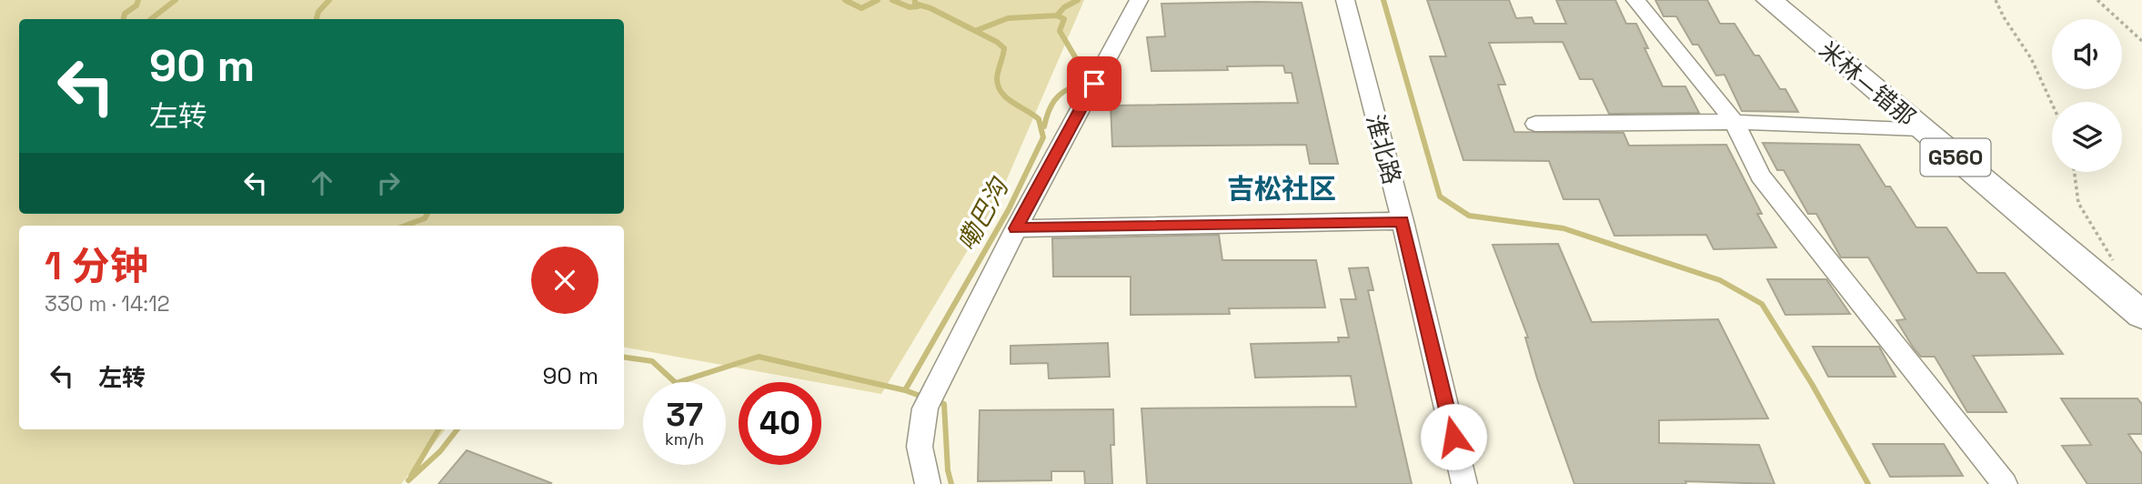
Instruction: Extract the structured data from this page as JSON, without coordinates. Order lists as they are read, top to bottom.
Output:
{
  "streets": {
    "highway": ["米林—错那", "G560"],
    "street": ["淮北路"]
  },
  "districts": ["吉松社区"],
  "water": ["嘞巴沟"],
  "page": {
    "turn": ["90 m", "左转"],
    "heading": ["1 分钟", "330 m · 14:12"],
    "list": [
      {
        "name": "左转",
        "value": "90 m"
      }
    ],
    "speed": "37 km/h",
    "limit": "40"
  }
}
